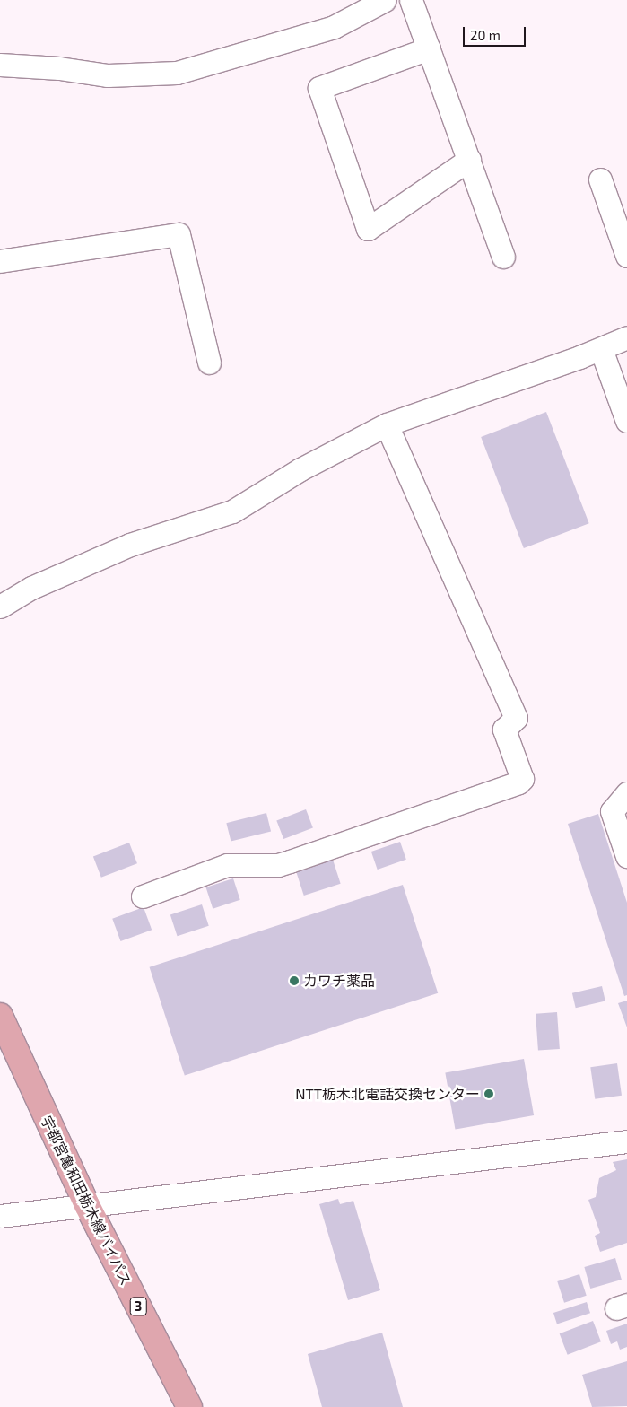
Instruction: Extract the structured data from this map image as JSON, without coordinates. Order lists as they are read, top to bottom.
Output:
{
  "streets": {
    "main road": ["宇都宮亀和田栃木線バイパス", "3"]
  },
  "places": ["カワチ薬品", "NTT栃木北電話交換センター"],
  "scale_bar": "20 m"
}
